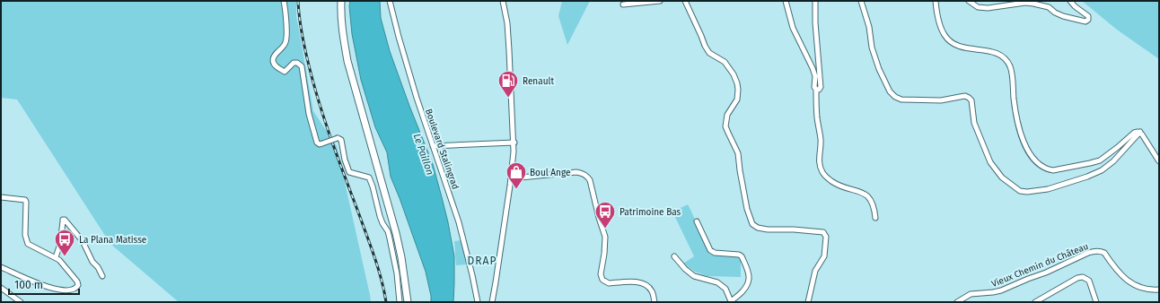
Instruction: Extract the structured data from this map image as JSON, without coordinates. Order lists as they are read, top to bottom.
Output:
{
  "streets": {
    "street": ["Boulevard Stalingrad", "Vieux Chemin du Château"]
  },
  "districts": ["DRAP"],
  "water": ["Le Paillon"],
  "places": {
    "fuel station": ["Renault"],
    "shop": ["Boul Ange"],
    "bus stop": ["Patrimoine Bas", "La Plana Matisse"]
  },
  "scale_bar": "100 m"
}
